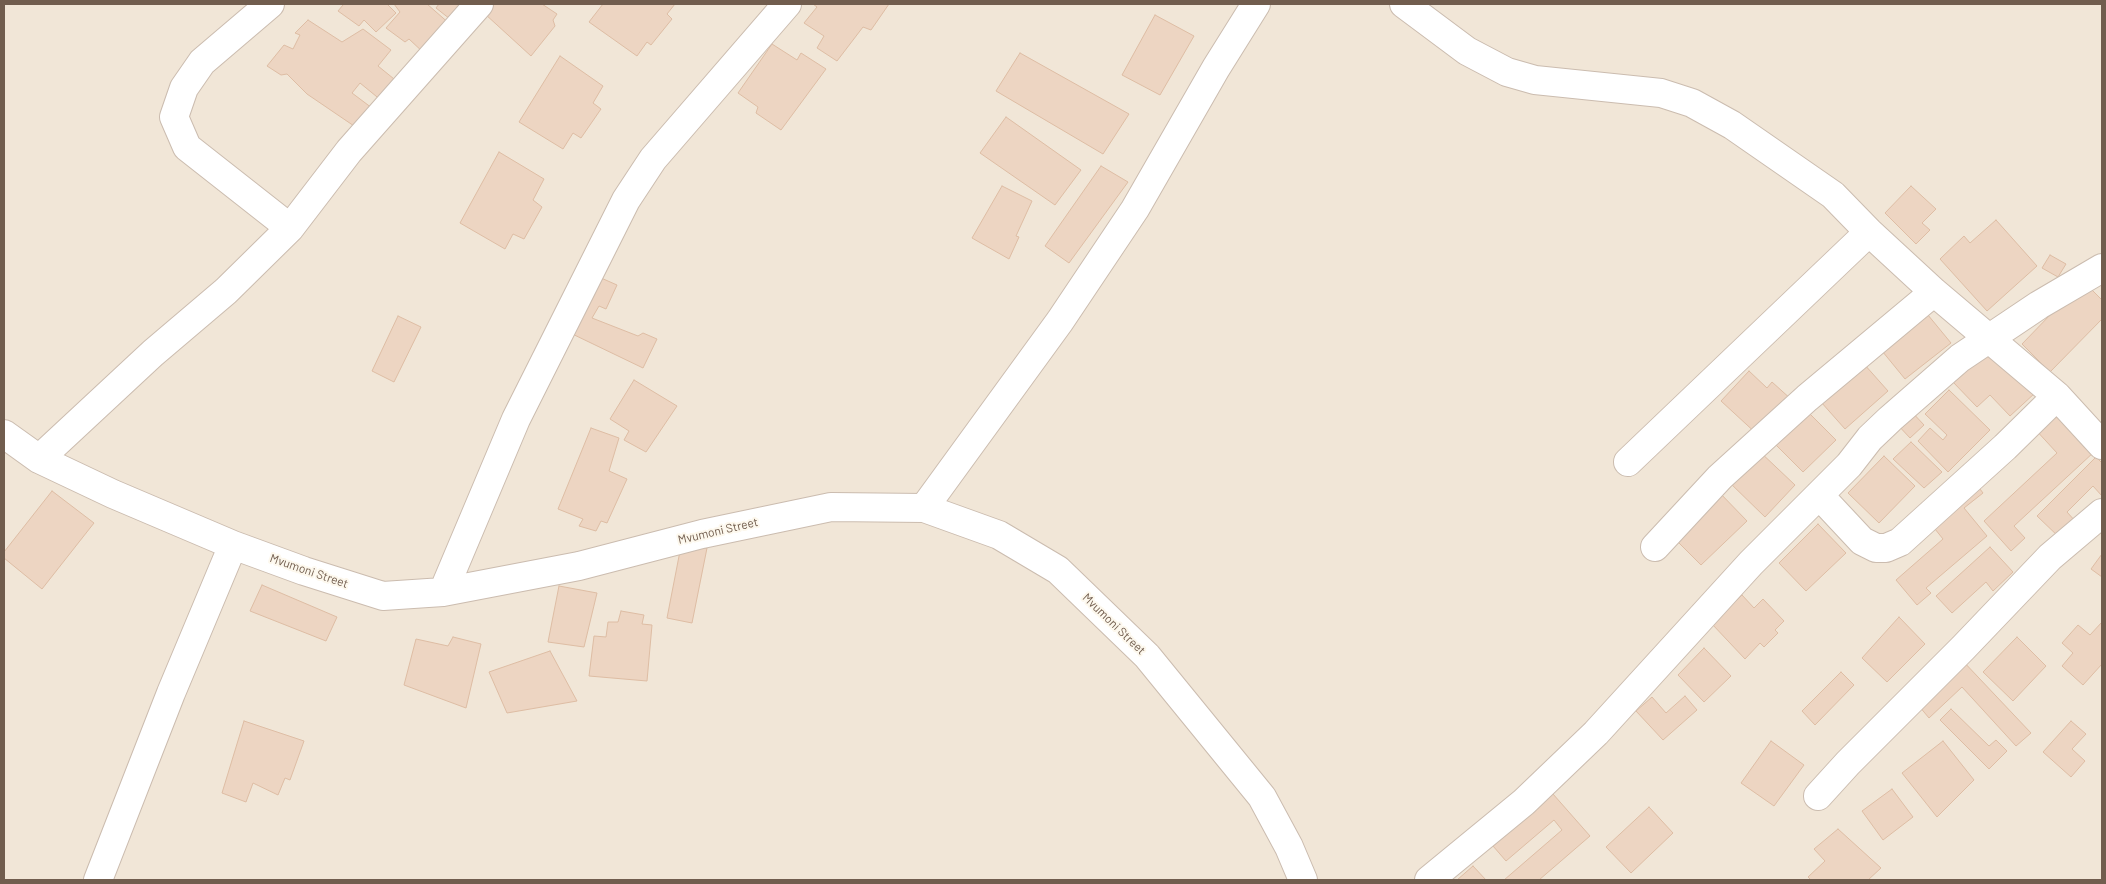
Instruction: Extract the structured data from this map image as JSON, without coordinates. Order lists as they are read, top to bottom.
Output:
{
  "streets": {
    "street": ["Mvumoni Street"]
  }
}
